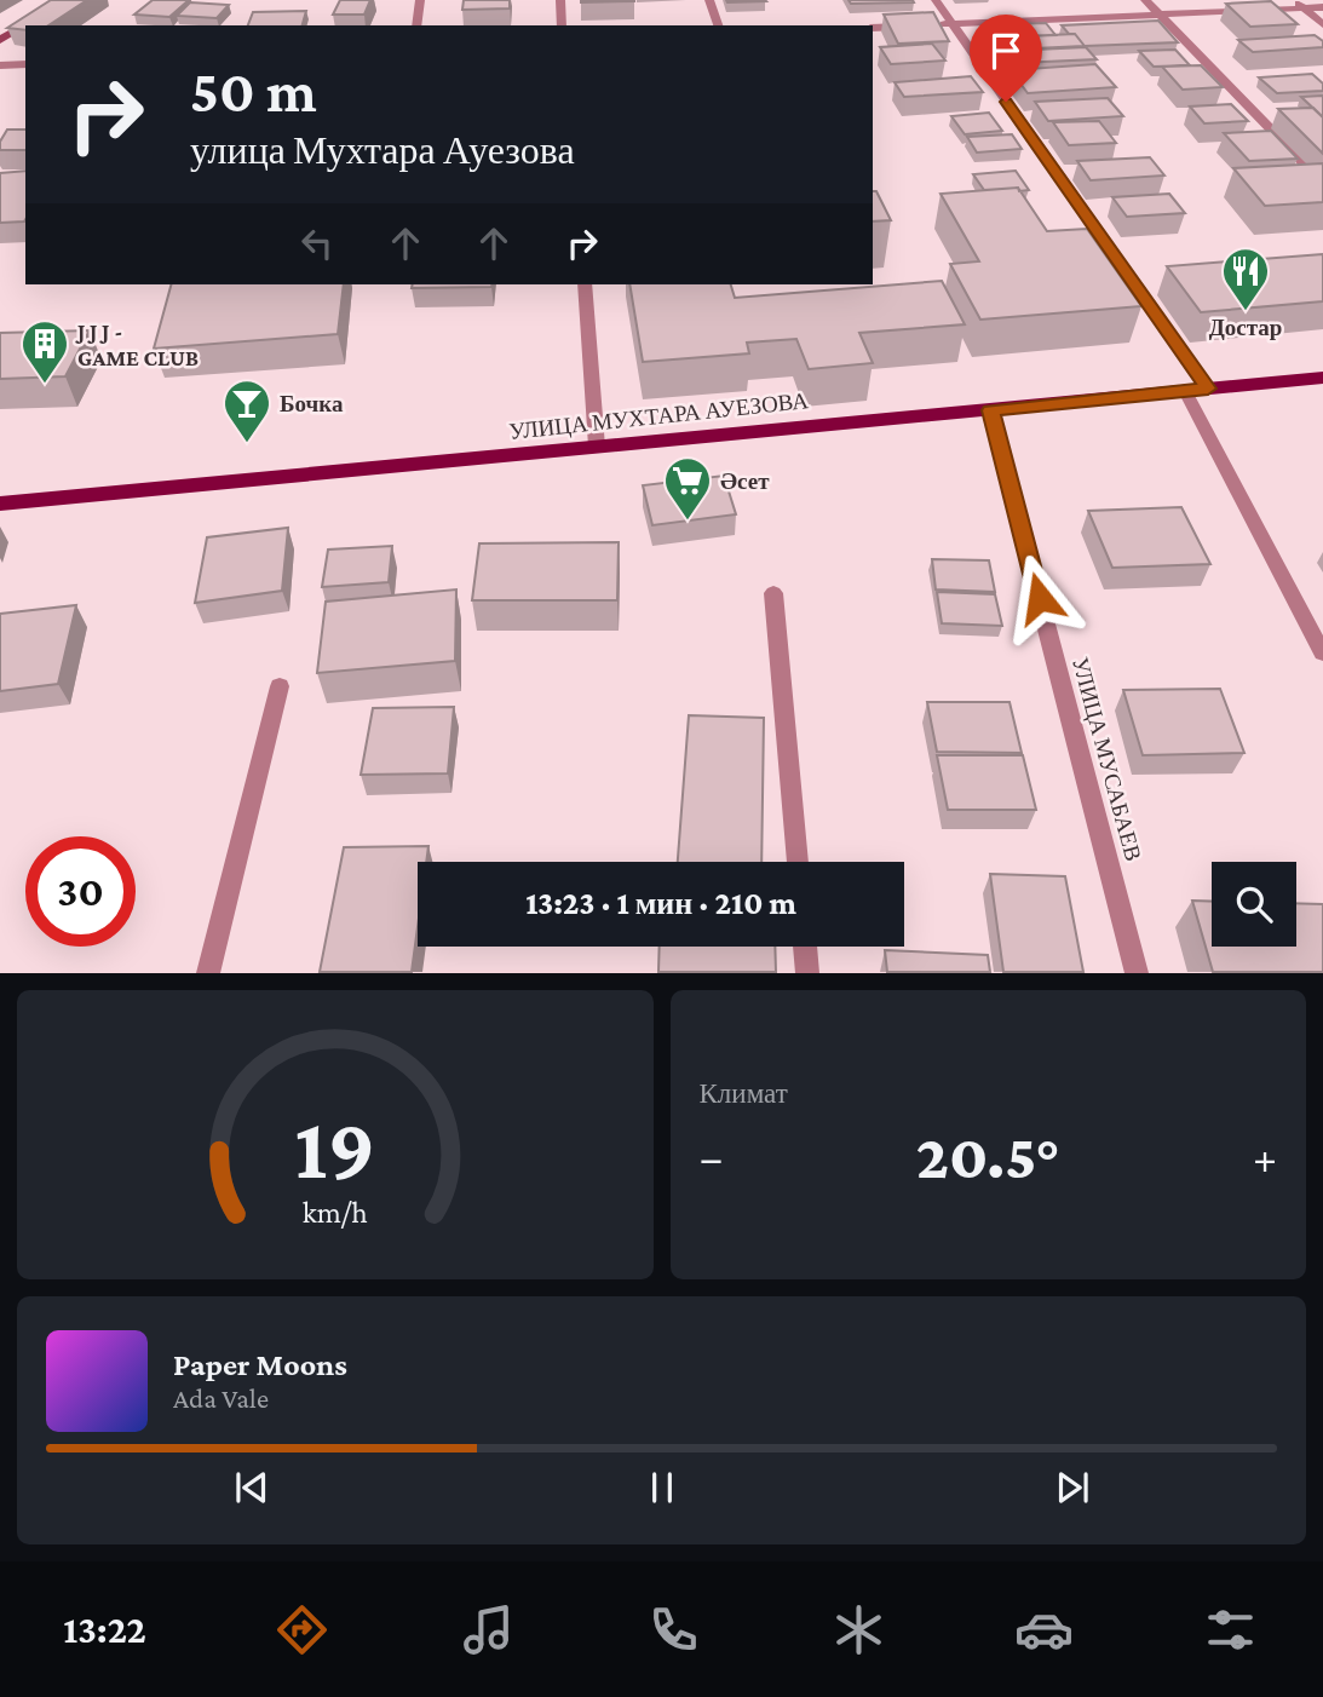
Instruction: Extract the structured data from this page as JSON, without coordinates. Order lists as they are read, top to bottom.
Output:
{
  "streets": {
    "main road": ["УЛИЦА МУХТАРА АУЕЗОВА"],
    "street": ["УЛИЦА МУСАБАЕВ"]
  },
  "crossings": [
    ["УЛИЦА МУХТАРА АУЕЗОВА", "УЛИЦА МУСАБАЕВ"]
  ],
  "places": {
    "restaurant": ["Достар"],
    "building": ["J J J - GAME CLUB"],
    "bar": ["Бочка"],
    "supermarket": ["Әсет"]
  },
  "page": {
    "turn": ["50 m", "улица Мухтара Ауезова"],
    "limit": "30",
    "trip": "13:23 · 1 мин · 210 m",
    "tile": "Климат",
    "heat": ["−", "20.5°", "+"],
    "song": ["Paper Moons", "Ada Vale"],
    "tabs": "13:22",
    "gauge": ["19", "km/h"]
  }
}
